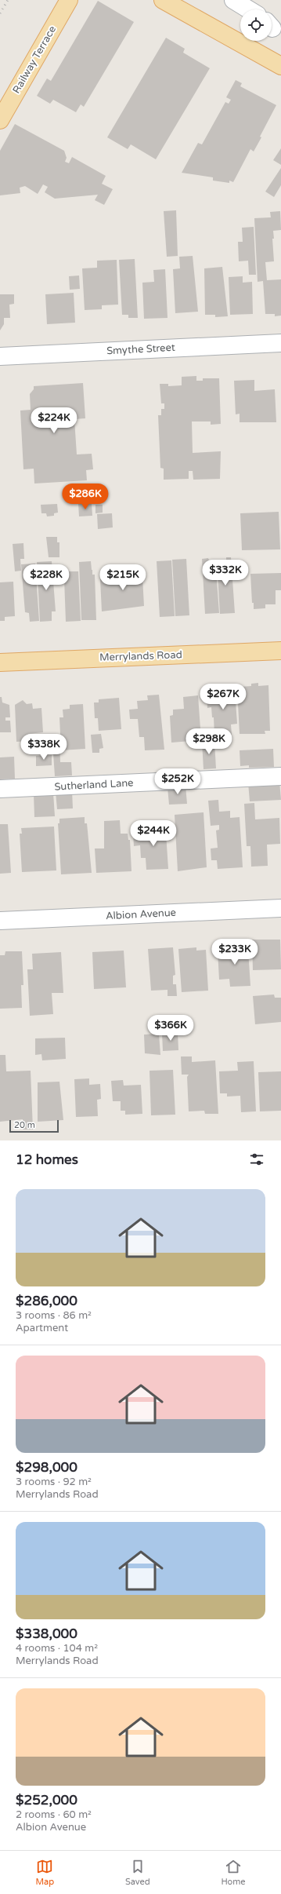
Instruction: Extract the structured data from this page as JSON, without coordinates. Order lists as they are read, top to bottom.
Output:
{
  "streets": {
    "main road": ["Railway Terrace", "Merrylands Road"],
    "street": ["Smythe Street", "Sutherland Lane", "Albion Avenue"]
  },
  "scale_bar": "20 m",
  "page": {
    "price": [
      "$224K",
      "$286K",
      "$332K",
      "$228K",
      "$215K",
      "$267K",
      "$298K",
      "$338K",
      "$252K",
      "$244K",
      "$233K",
      "$366K"
    ],
    "scale": "20 m",
    "heading": "12 homes",
    "list": [
      {
        "name": "$286,000",
        "note": "3 rooms · 86 m² · Apartment"
      },
      {
        "name": "$298,000",
        "note": "3 rooms · 92 m² · Merrylands Road"
      },
      {
        "name": "$338,000",
        "note": "4 rooms · 104 m² · Merrylands Road"
      },
      {
        "name": "$252,000",
        "note": "2 rooms · 60 m² · Albion Avenue"
      }
    ],
    "tabs": ["Map", "Saved", "Home"]
  }
}
